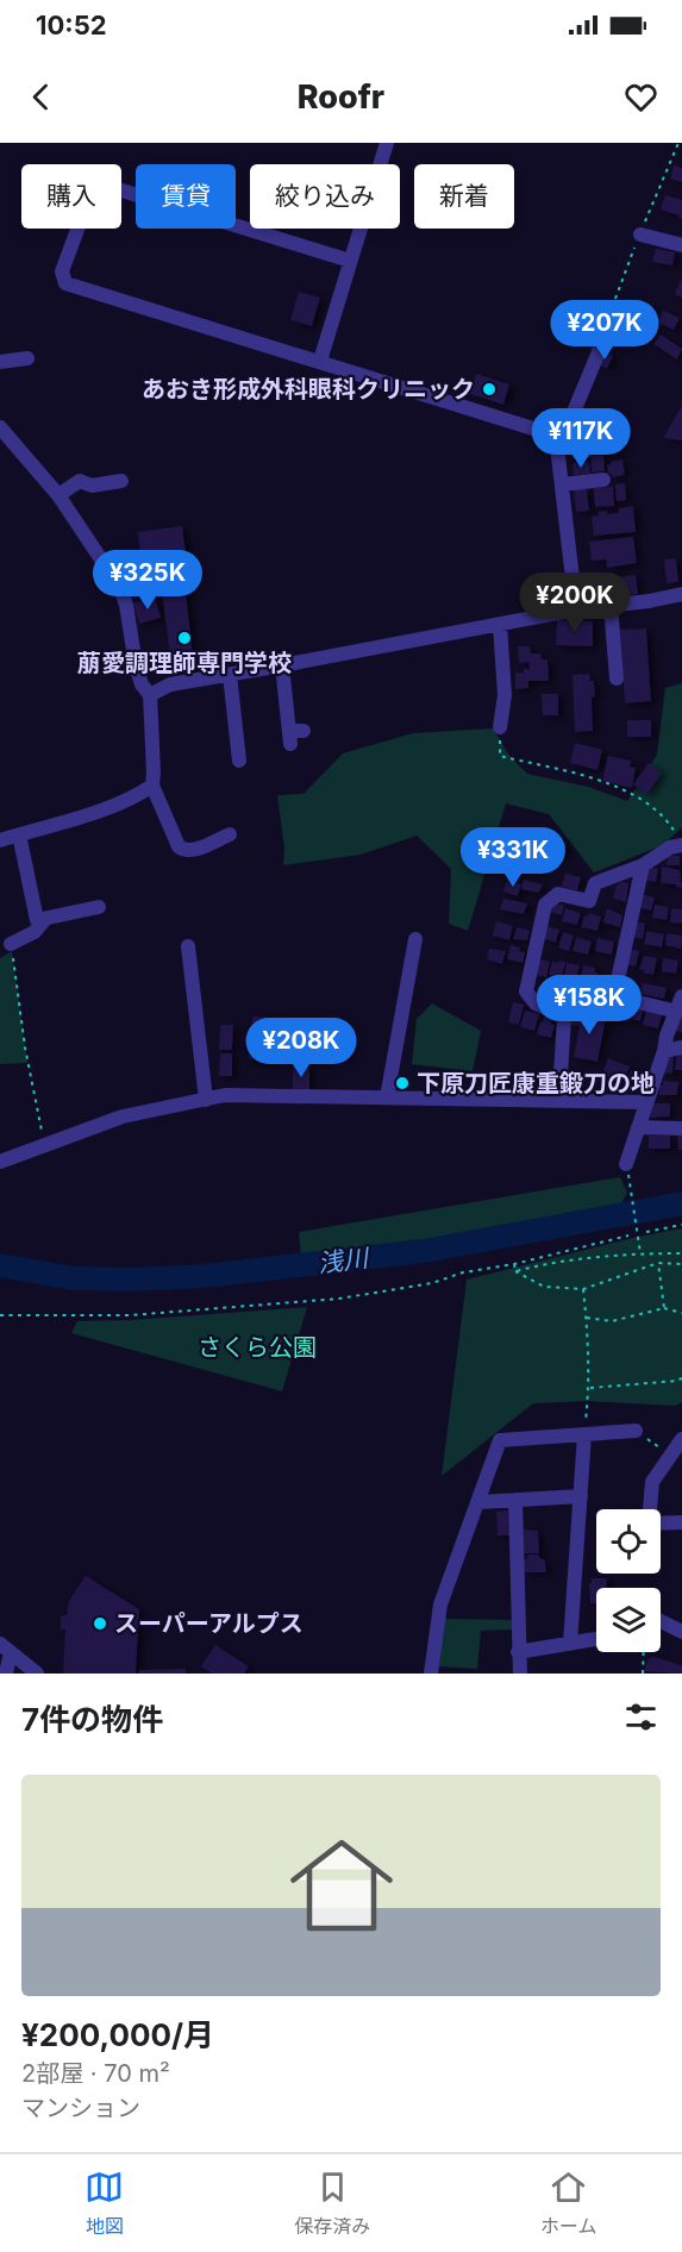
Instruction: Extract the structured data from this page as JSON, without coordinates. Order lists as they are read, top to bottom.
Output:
{
  "water": ["浅川"],
  "parks": ["さくら公園"],
  "places": [
    "あおき形成外科眼科クリニック",
    "萠愛調理師専門学校",
    "下原刀匠康重鍛刀の地",
    "スーパーアルプス"
  ],
  "page": {
    "status": "10:52",
    "header": "Roofr",
    "chip": [
      "購入",
      "賃貸",
      "絞り込み",
      "新着"
    ],
    "price": [
      "¥207K",
      "¥117K",
      "¥325K",
      "¥200K",
      "¥331K",
      "¥158K",
      "¥208K"
    ],
    "heading": "7件の物件",
    "list": [
      {
        "name": "¥200,000/月",
        "note": "2部屋 · 70 m² · マンション"
      }
    ],
    "tabs": ["地図", "保存済み", "ホーム"]
  }
}
